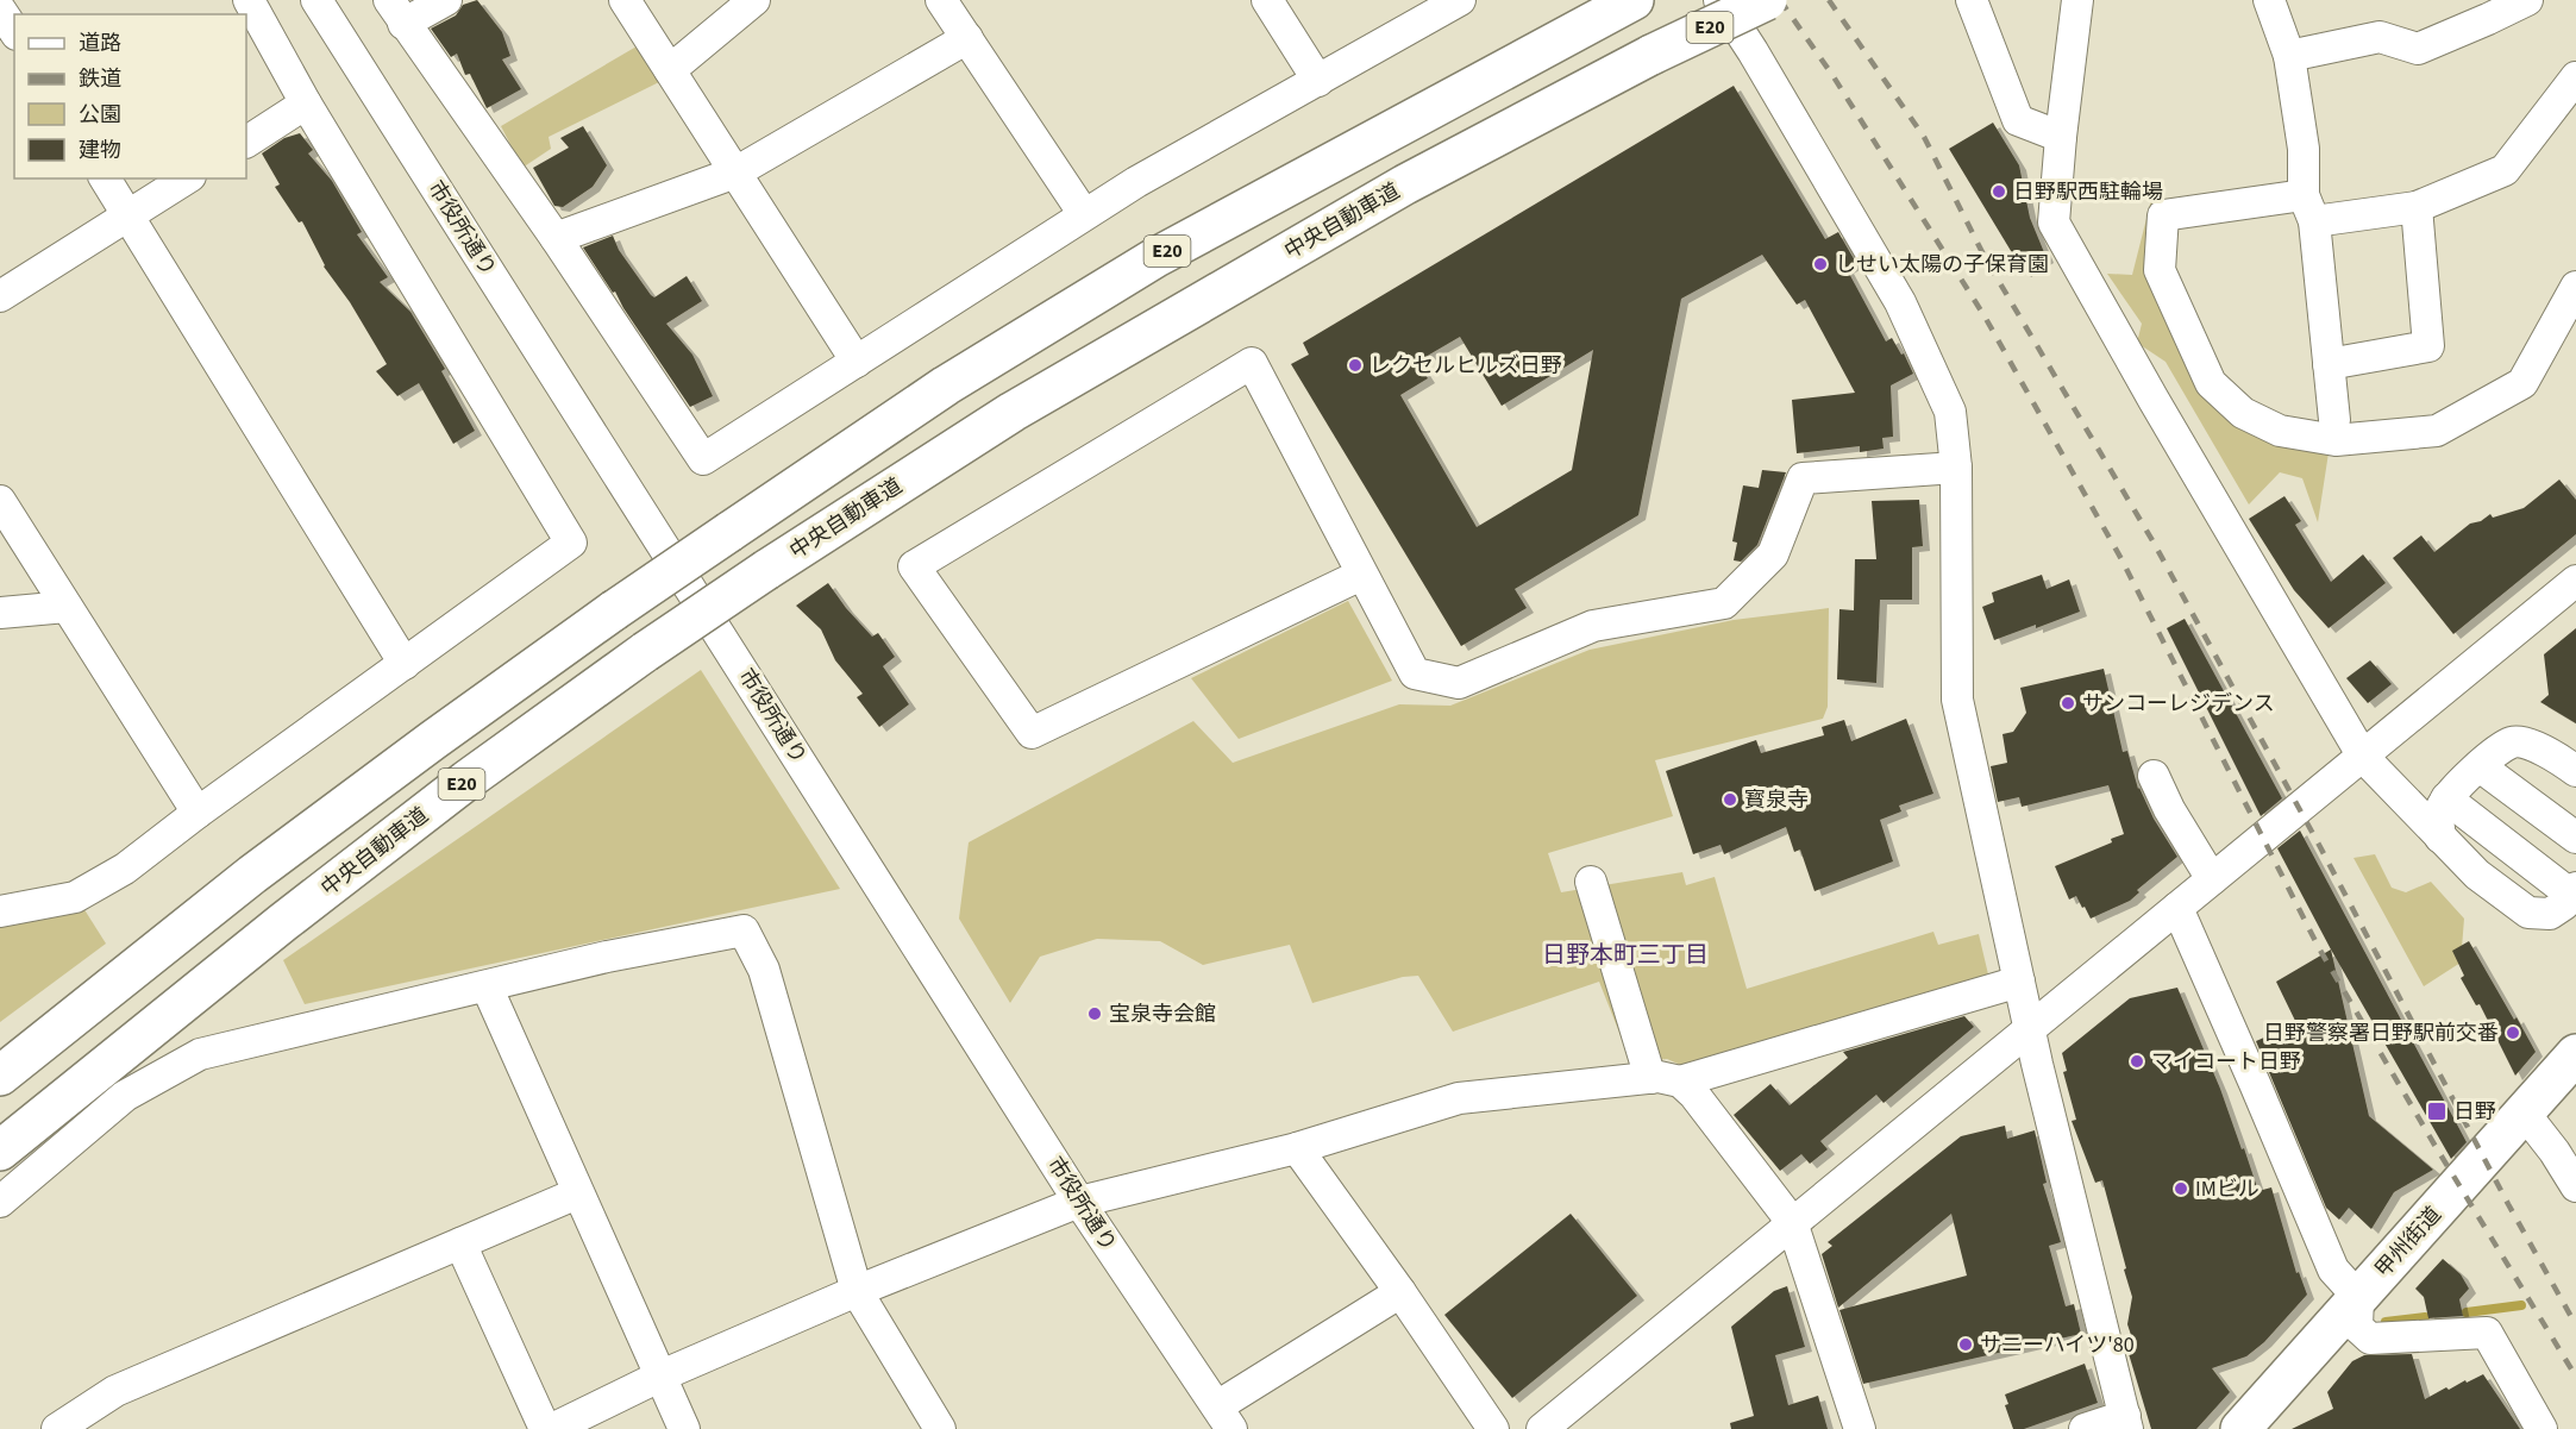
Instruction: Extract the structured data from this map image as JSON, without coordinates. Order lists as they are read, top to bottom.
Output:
{
  "streets": {
    "main road": ["E20", "中央自動車道", "甲州街道"],
    "street": ["市役所通り"]
  },
  "districts": ["日野本町三丁目"],
  "places": {
    "other": [
      "日野駅西駐輪場",
      "しせい太陽の子保育園",
      "レクセルヒルズ日野",
      "サンコーレジデンス",
      "寳泉寺",
      "宝泉寺会館",
      "日野警察署日野駅前交番",
      "マイコート日野",
      "IMビル",
      "サニーハイツ'80"
    ],
    "transit": ["日野"]
  },
  "legend": [
    "道路",
    "鉄道",
    "公園",
    "建物"
  ]
}
